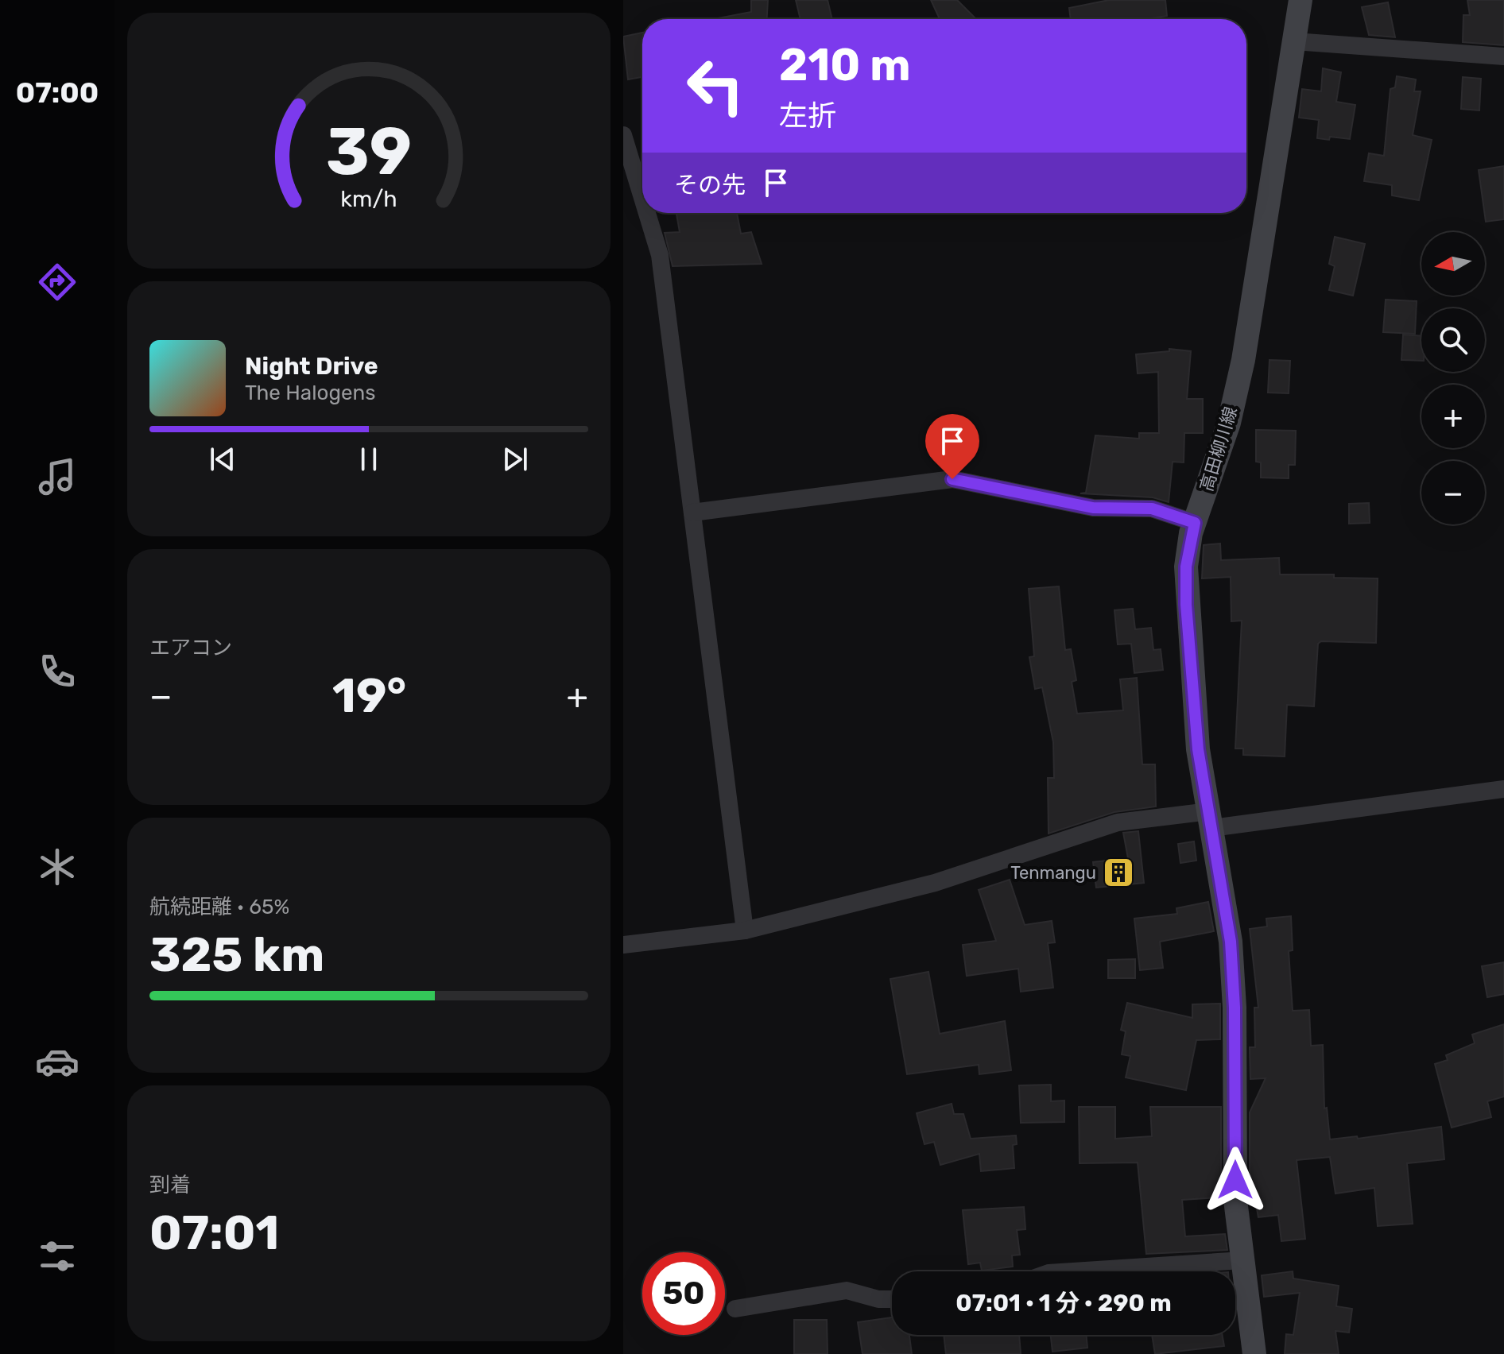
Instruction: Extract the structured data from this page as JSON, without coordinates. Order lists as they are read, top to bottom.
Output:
{
  "streets": {
    "main road": ["高田柳川線"]
  },
  "places": {
    "building": ["Tenmangu"]
  },
  "north": "left",
  "page": {
    "tabs": "07:00",
    "turn": ["210 m", "左折"],
    "then": "その先",
    "map_buttons": ["+", "−"],
    "song": ["Night Drive", "The Halogens"],
    "tile": [
      "エアコン",
      ["航続距離 · 65%", "325 km"],
      ["到着", "07:01"]
    ],
    "heat": ["−", "19°", "+"],
    "limit": "50",
    "trip": "07:01 · 1 分 · 290 m",
    "gauge": ["39", "km/h"]
  }
}
